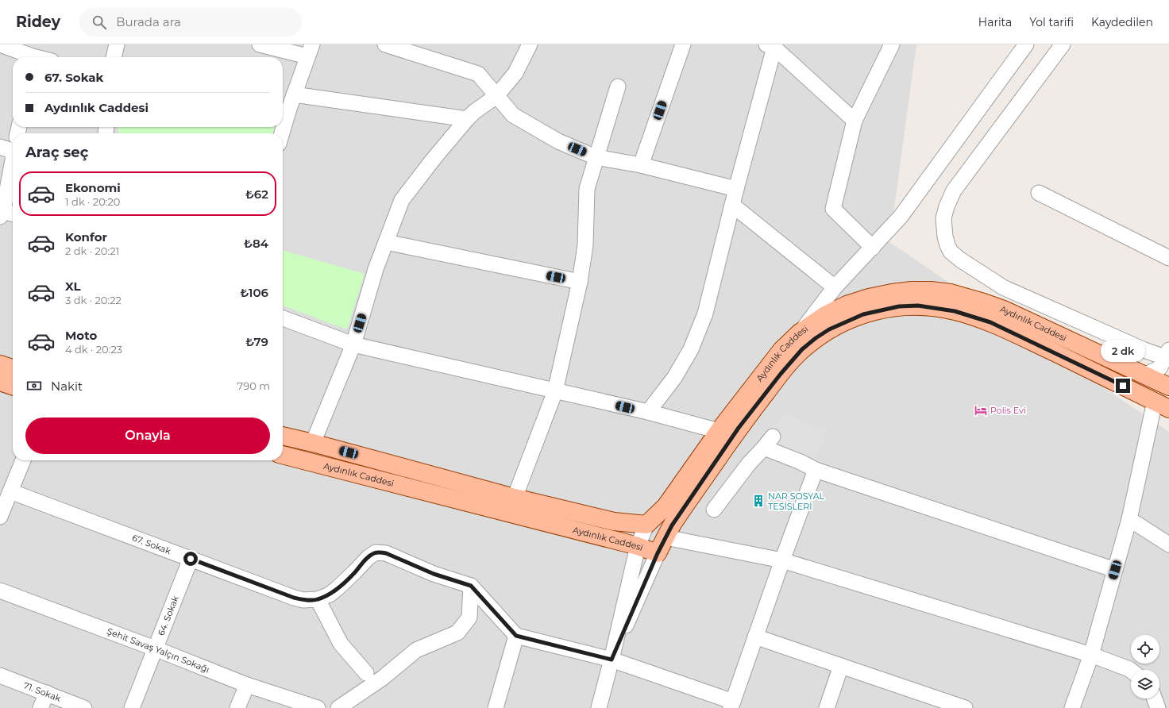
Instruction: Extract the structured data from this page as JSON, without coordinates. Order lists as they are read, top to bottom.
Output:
{
  "streets": {
    "main road": ["Aydınlık Caddesi"],
    "street": [
      "67. Sokak",
      "64. Sokak",
      "Şehit Savaş Yalçın Sokağı",
      "71. Sokak"
    ]
  },
  "crossings": [
    ["67. Sokak", "64. Sokak"],
    ["64. Sokak", "Şehit Savaş Yalçın Sokağı"]
  ],
  "places": {
    "hotel": ["Polis Evi"],
    "building": ["NAR SOSYAL TESİSLERİ"]
  },
  "page": {
    "header": "Ridey",
    "search": "Burada ara",
    "nav": ["Harita", "Yol tarifi", "Kaydedilen"],
    "banner": ["67. Sokak", "Aydınlık Caddesi"],
    "heading": "Araç seç",
    "list": [
      {
        "name": "Ekonomi",
        "note": "1 dk · 20:20",
        "value": "₺62"
      },
      {
        "name": "Konfor",
        "note": "2 dk · 20:21",
        "value": "₺84"
      },
      {
        "name": "XL",
        "note": "3 dk · 20:22",
        "value": "₺106"
      },
      {
        "name": "Moto",
        "note": "4 dk · 20:23",
        "value": "₺79"
      }
    ],
    "bubble": "2 dk",
    "pay": ["Nakit", "790 m"],
    "buttons": "Onayla"
  }
}
